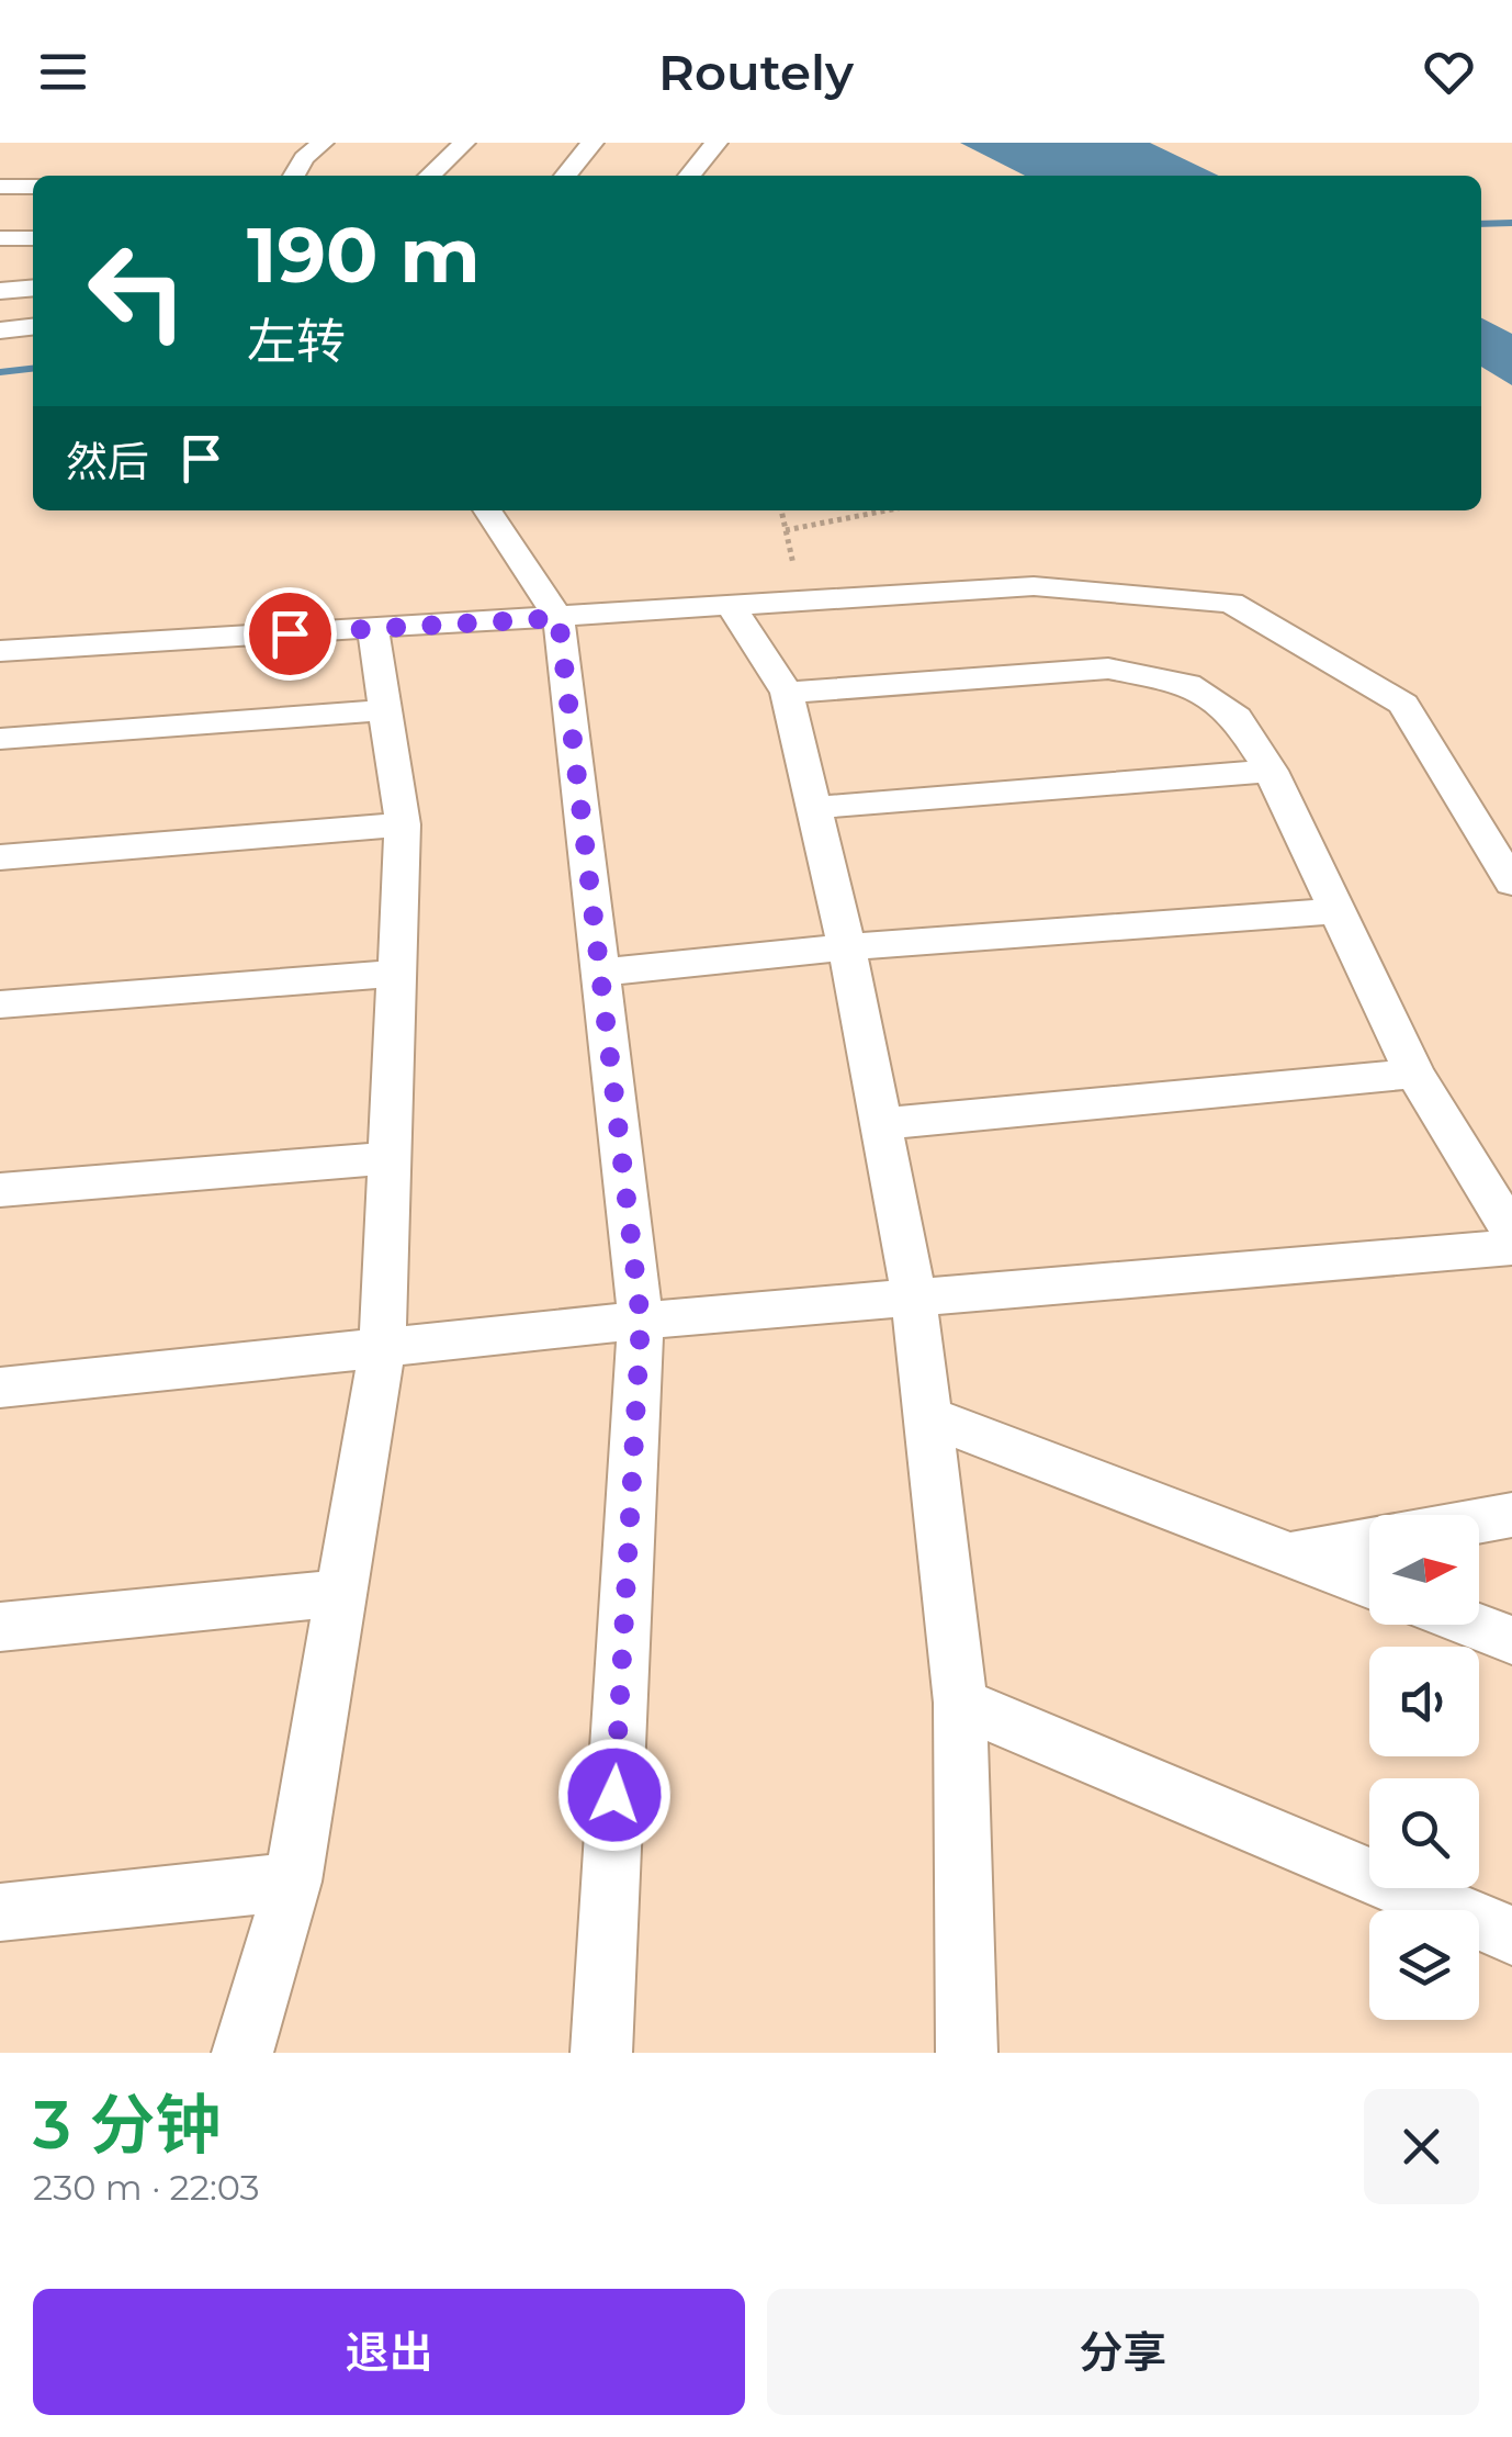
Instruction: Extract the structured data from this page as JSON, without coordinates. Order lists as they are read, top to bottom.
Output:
{
  "north": "right",
  "page": {
    "header": "Routely",
    "turn": ["190 m", "左转"],
    "then": "然后",
    "heading": ["3 分钟", "230 m · 22:03"],
    "buttons": ["退出", "分享"]
  }
}
